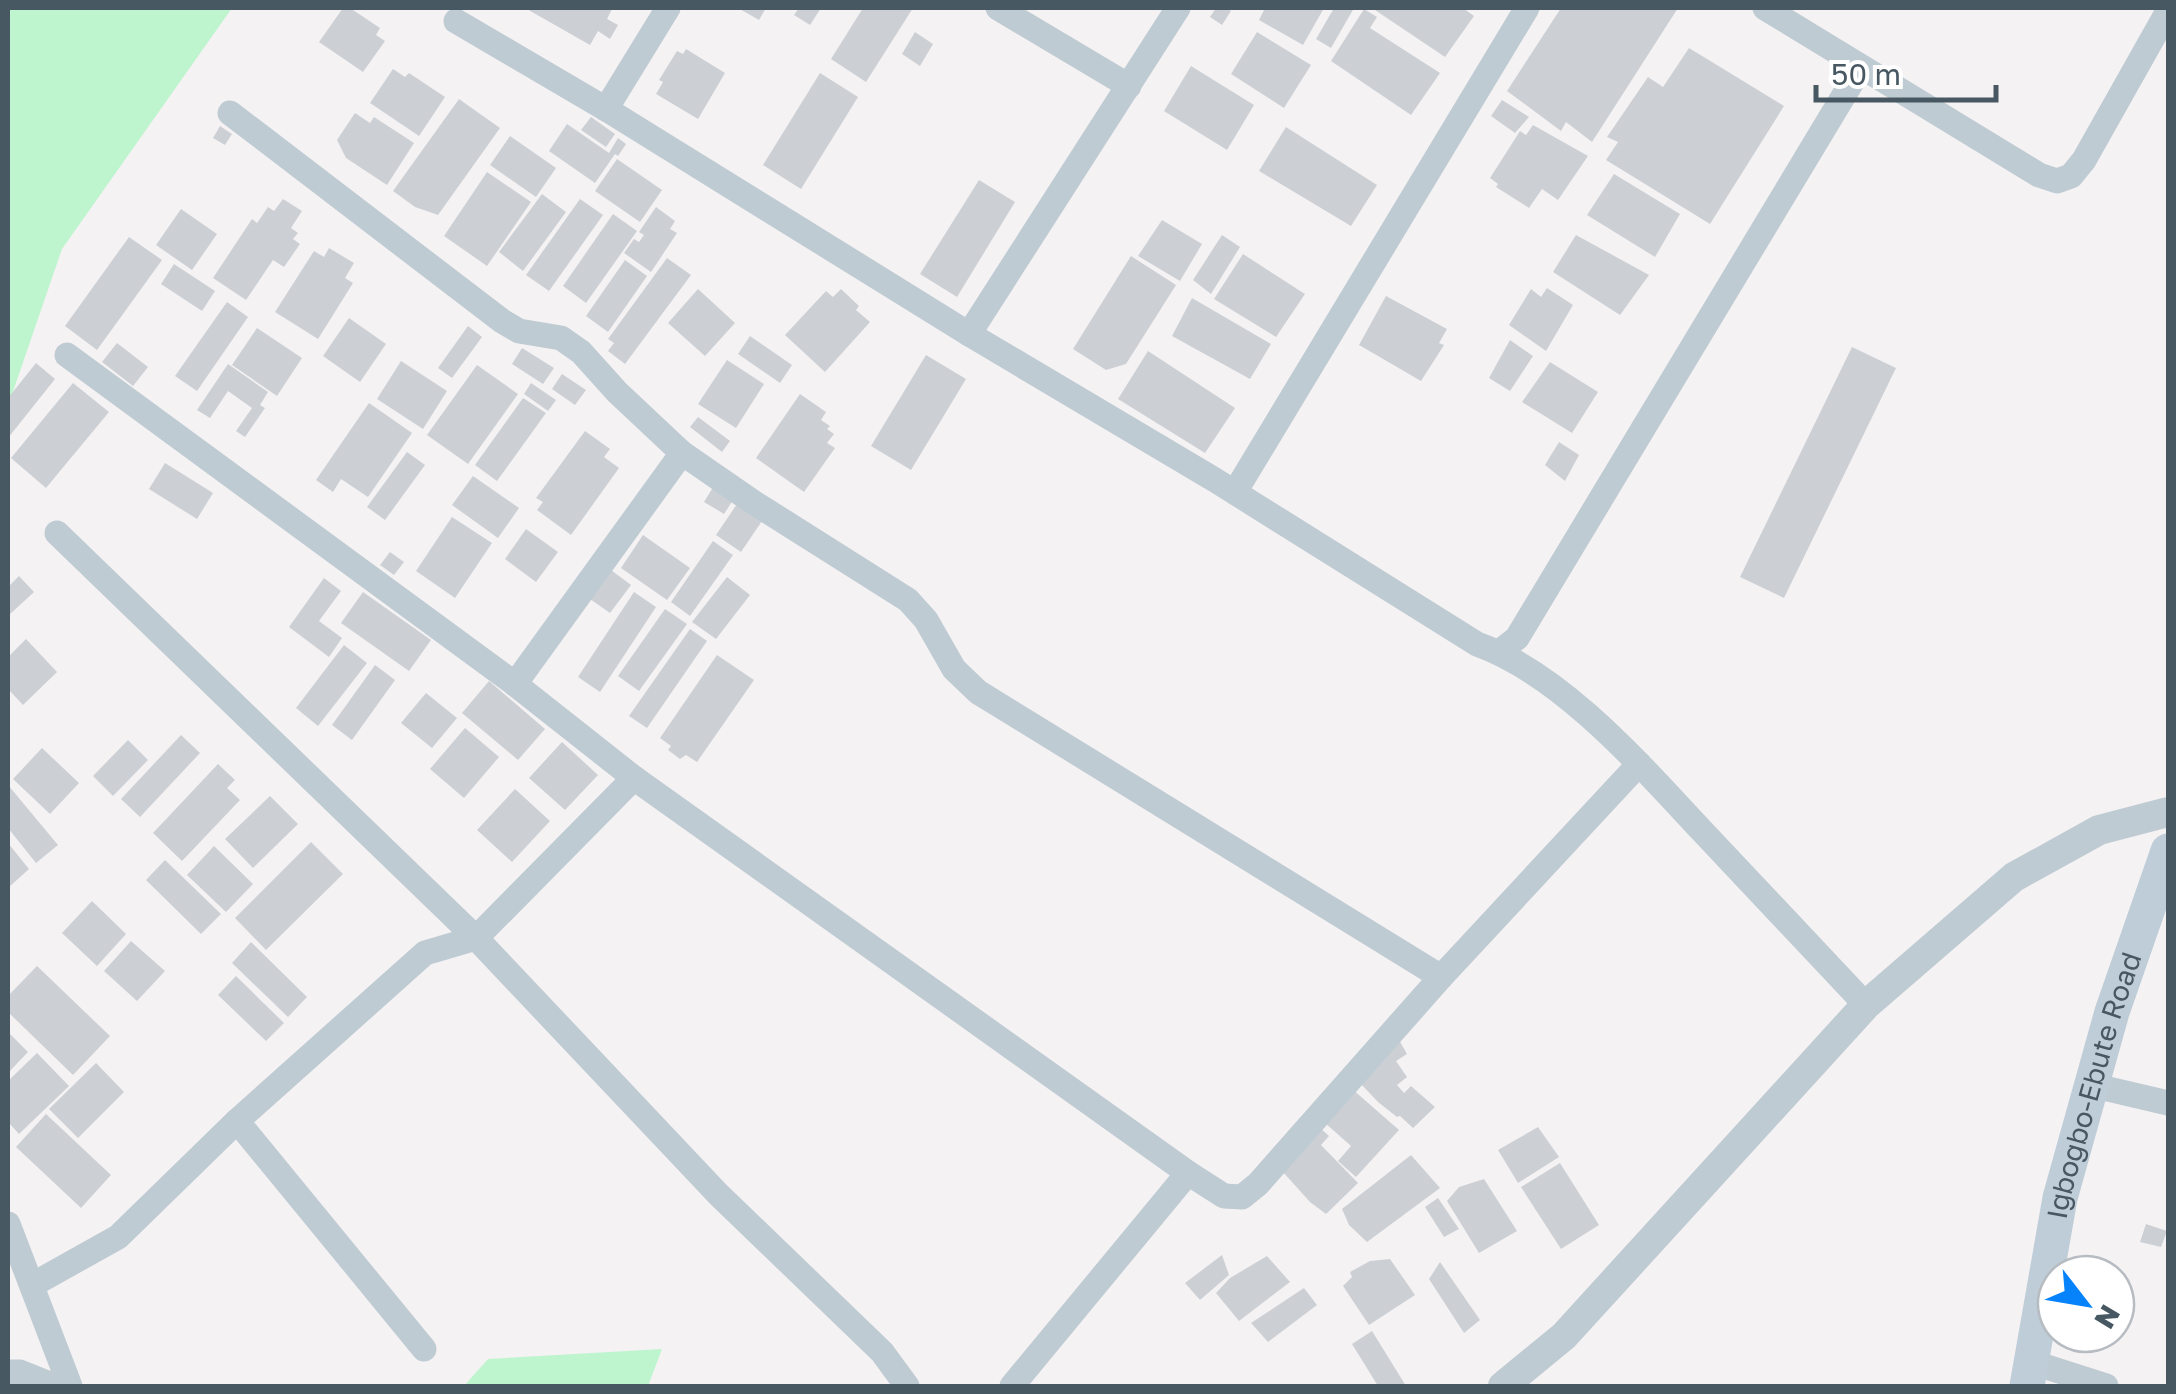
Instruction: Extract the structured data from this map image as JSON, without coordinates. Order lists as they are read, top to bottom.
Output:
{
  "streets": {
    "main road": ["Igbogbo-Ebute Road"]
  },
  "scale_bar": "50 m",
  "north": "bottom right"
}
